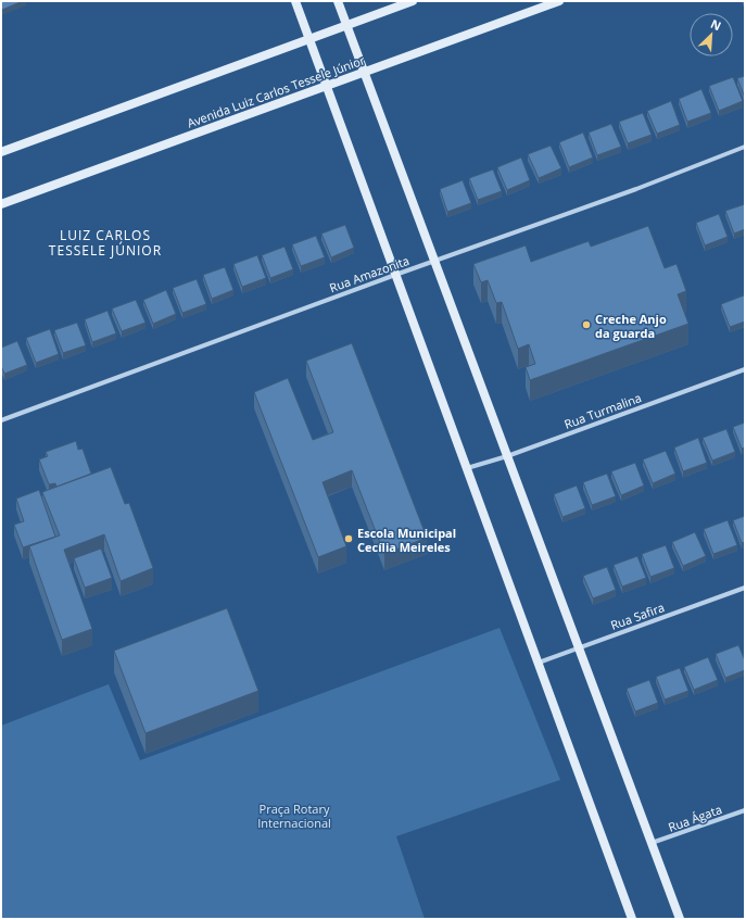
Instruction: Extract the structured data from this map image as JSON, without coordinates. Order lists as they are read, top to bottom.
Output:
{
  "streets": {
    "street": [
      "Avenida Luiz Carlos Tessele Júnior",
      "Rua Amazonita",
      "Rua Turmalina",
      "Rua Safira",
      "Rua Ágata"
    ]
  },
  "districts": ["LUIZ CARLOS TESSELE JÚNIOR"],
  "parks": ["Praça Rotary Internacional"],
  "places": ["Creche Anjo da guarda", "Escola Municipal Cecília Meireles"],
  "north": "top right"
}
